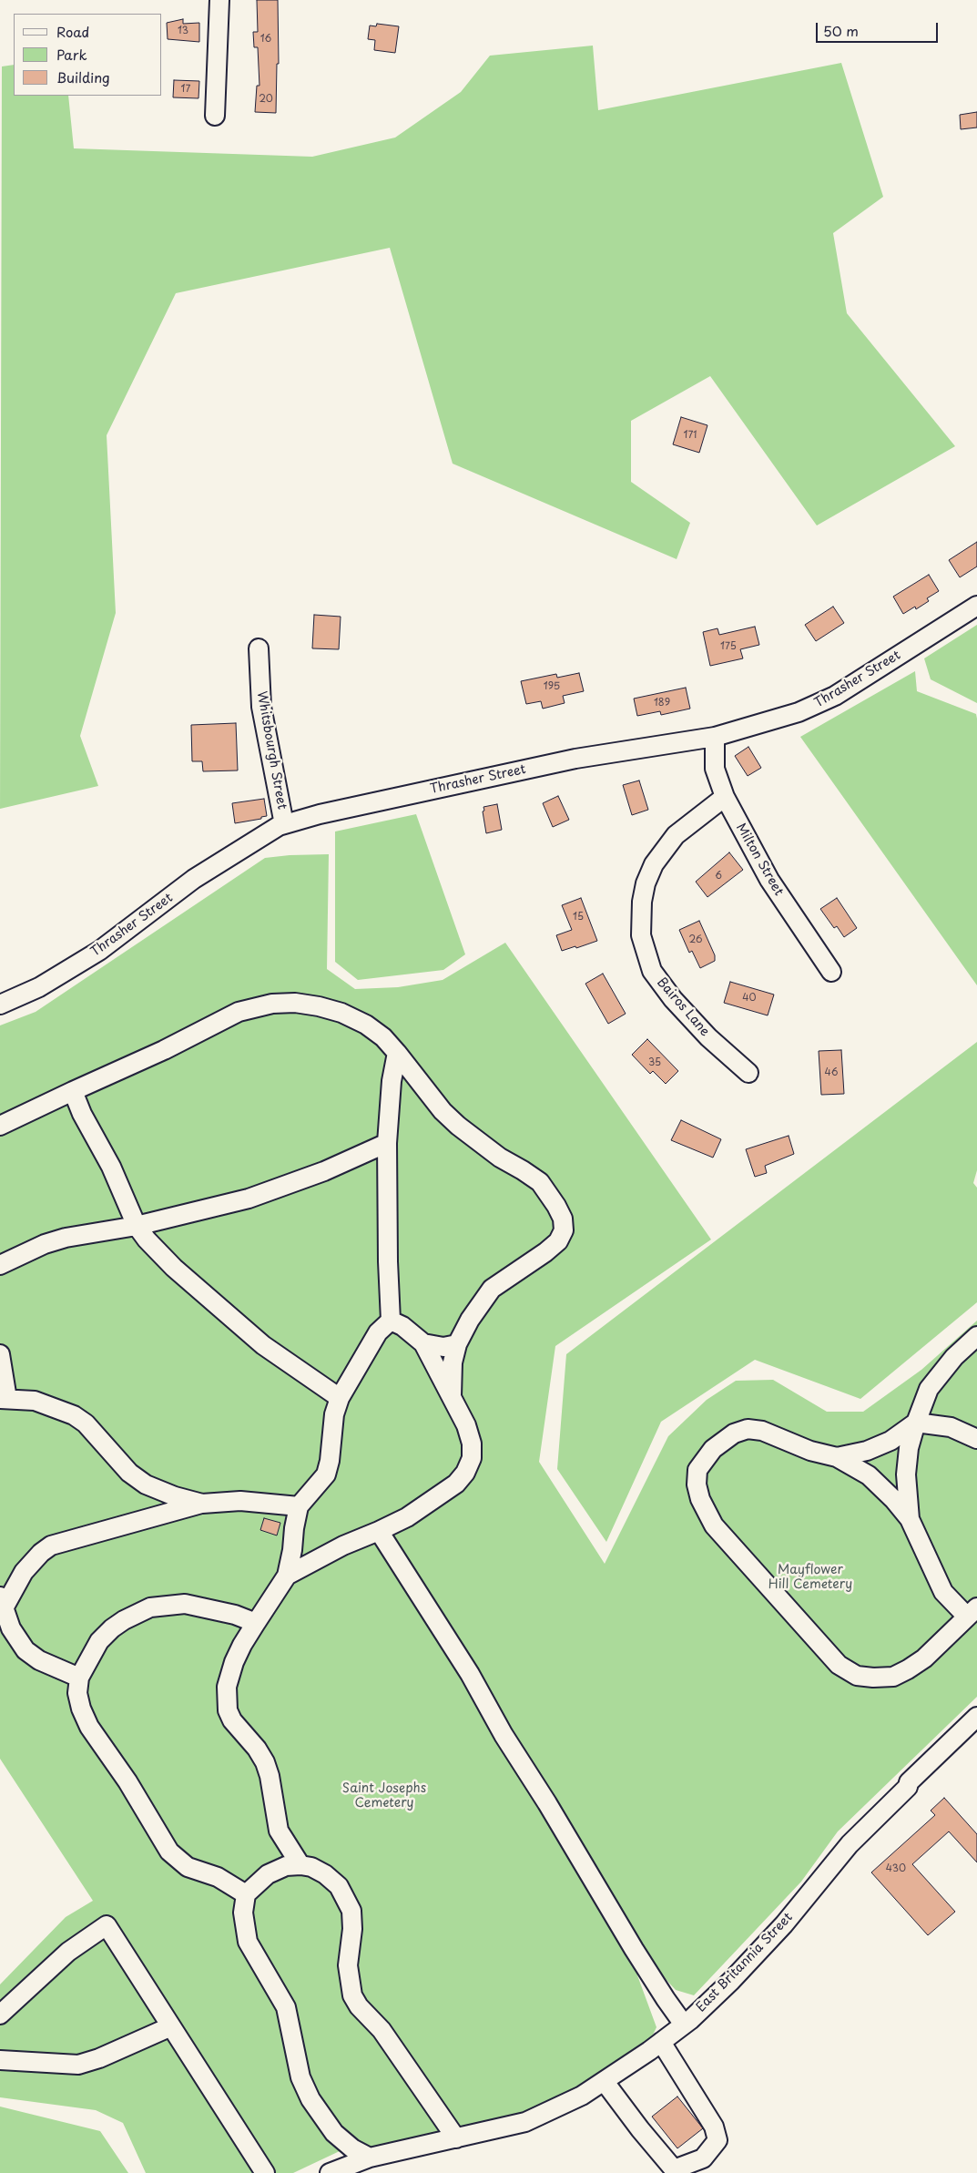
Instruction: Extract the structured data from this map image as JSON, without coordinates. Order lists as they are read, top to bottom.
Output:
{
  "streets": {
    "street": [
      "Thrasher Street",
      "Whitsbourgh Street",
      "Milton Street",
      "Bairos Lane",
      "East Britannia Street"
    ]
  },
  "crossings": [
    ["Thrasher Street", "Whitsbourgh Street"],
    ["Thrasher Street", "Milton Street"],
    ["Milton Street", "Bairos Lane"]
  ],
  "parks": ["Mayflower Hill Cemetery", "Saint Josephs Cemetery"],
  "house_numbers": [
    "13",
    "16",
    "17",
    "20",
    "171",
    "175",
    "195",
    "189",
    "6",
    "15",
    "26",
    "40",
    "35",
    "46",
    "430"
  ],
  "legend": ["Road", "Park", "Building"],
  "scale_bar": "50 m"
}
